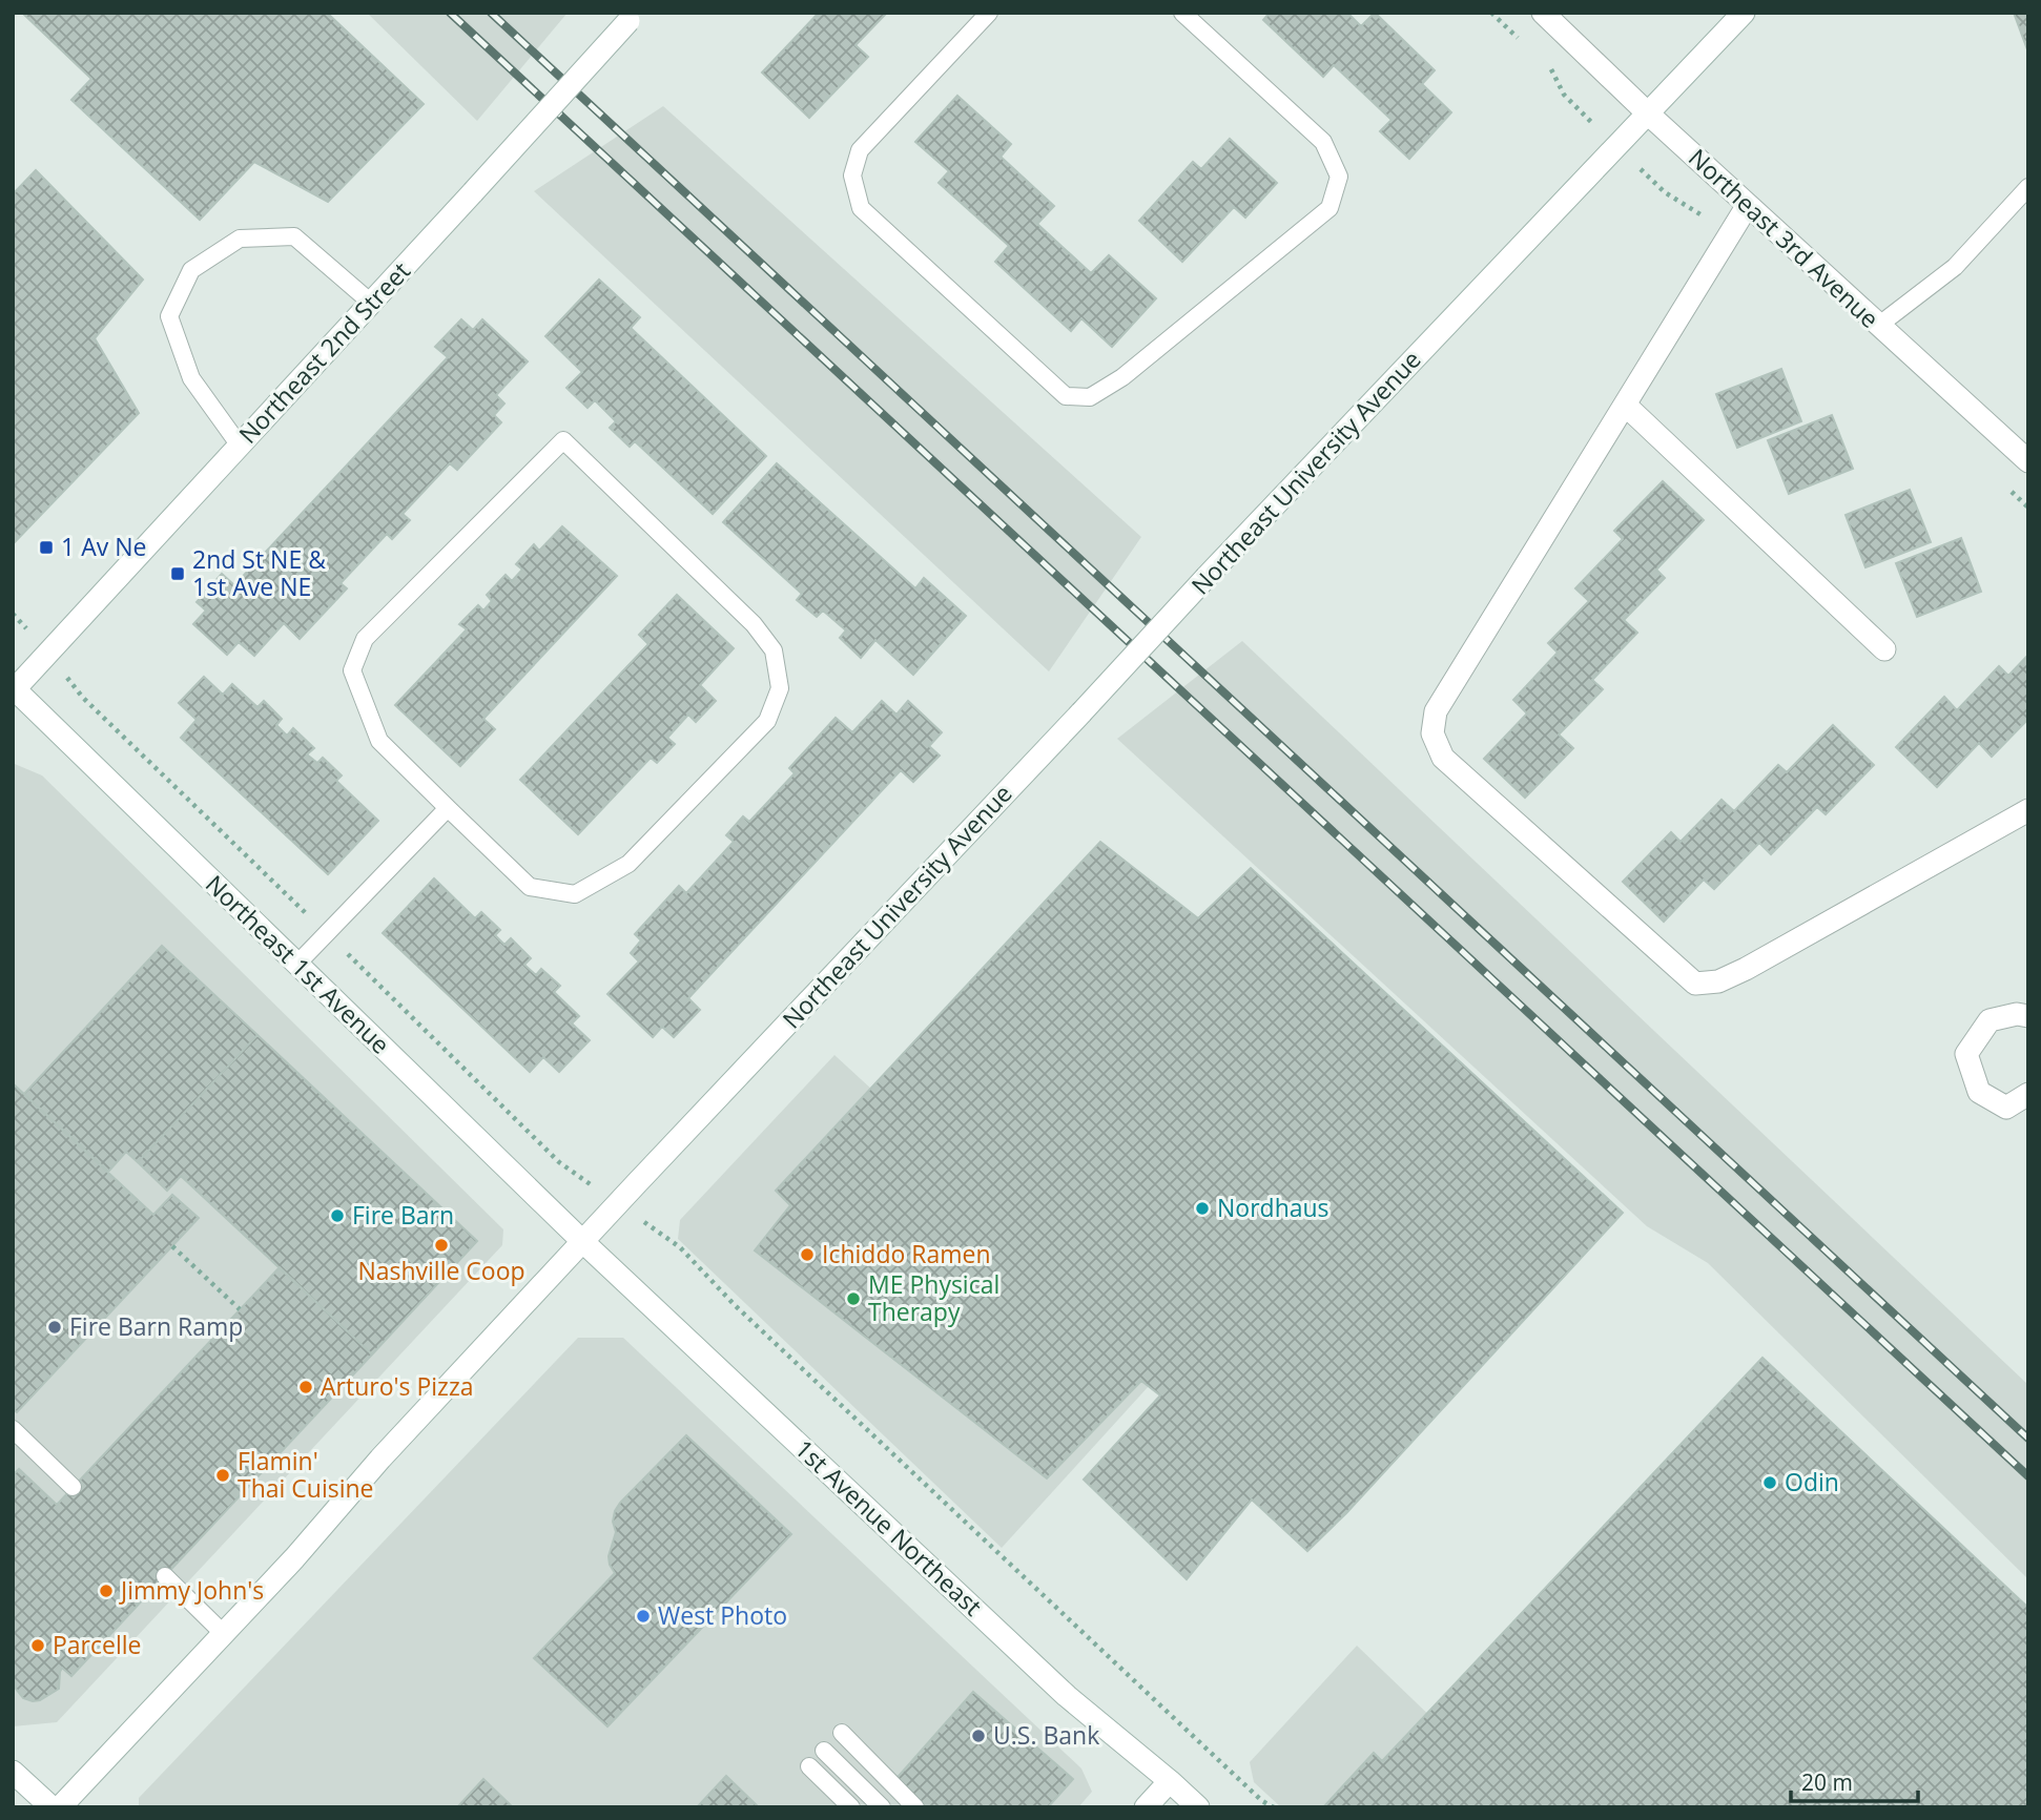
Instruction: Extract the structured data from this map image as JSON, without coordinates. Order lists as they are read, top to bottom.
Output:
{
  "streets": {
    "main road": [
      "Northeast 3rd Avenue",
      "Northeast 2nd Street",
      "Northeast University Avenue",
      "Northeast 1st Avenue",
      "1st Avenue Northeast"
    ]
  },
  "crossings": [
    ["Northeast 3rd Avenue", "Northeast University Avenue"],
    ["Northeast 2nd Street", "Northeast 1st Avenue"],
    ["Northeast University Avenue", "Northeast 1st Avenue"],
    ["Northeast University Avenue", "1st Avenue Northeast"],
    ["Northeast 1st Avenue", "1st Avenue Northeast"]
  ],
  "places": {
    "transit": ["1 Av Ne", "2nd St NE & 1st Ave NE"],
    "other": [
      "Nordhaus",
      "Fire Barn",
      "Nashville Coop",
      "Ichiddo Ramen",
      "ME Physical Therapy",
      "Fire Barn Ramp",
      "Arturo's Pizza",
      "Flamin' Thai Cuisine",
      "Odin",
      "Jimmy John's",
      "West Photo",
      "Parcelle",
      "U.S. Bank"
    ]
  },
  "scale_bar": "20 m"
}
